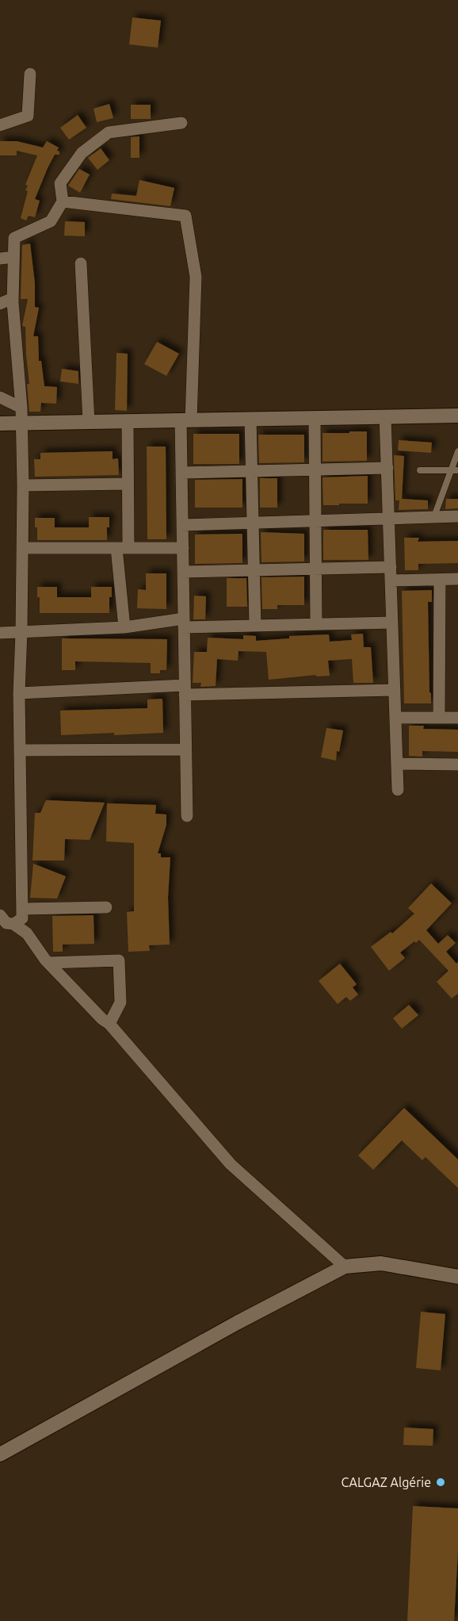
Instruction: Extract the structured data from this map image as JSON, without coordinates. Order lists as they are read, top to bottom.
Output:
{
  "places": ["CALGAZ Algérie"]
}
